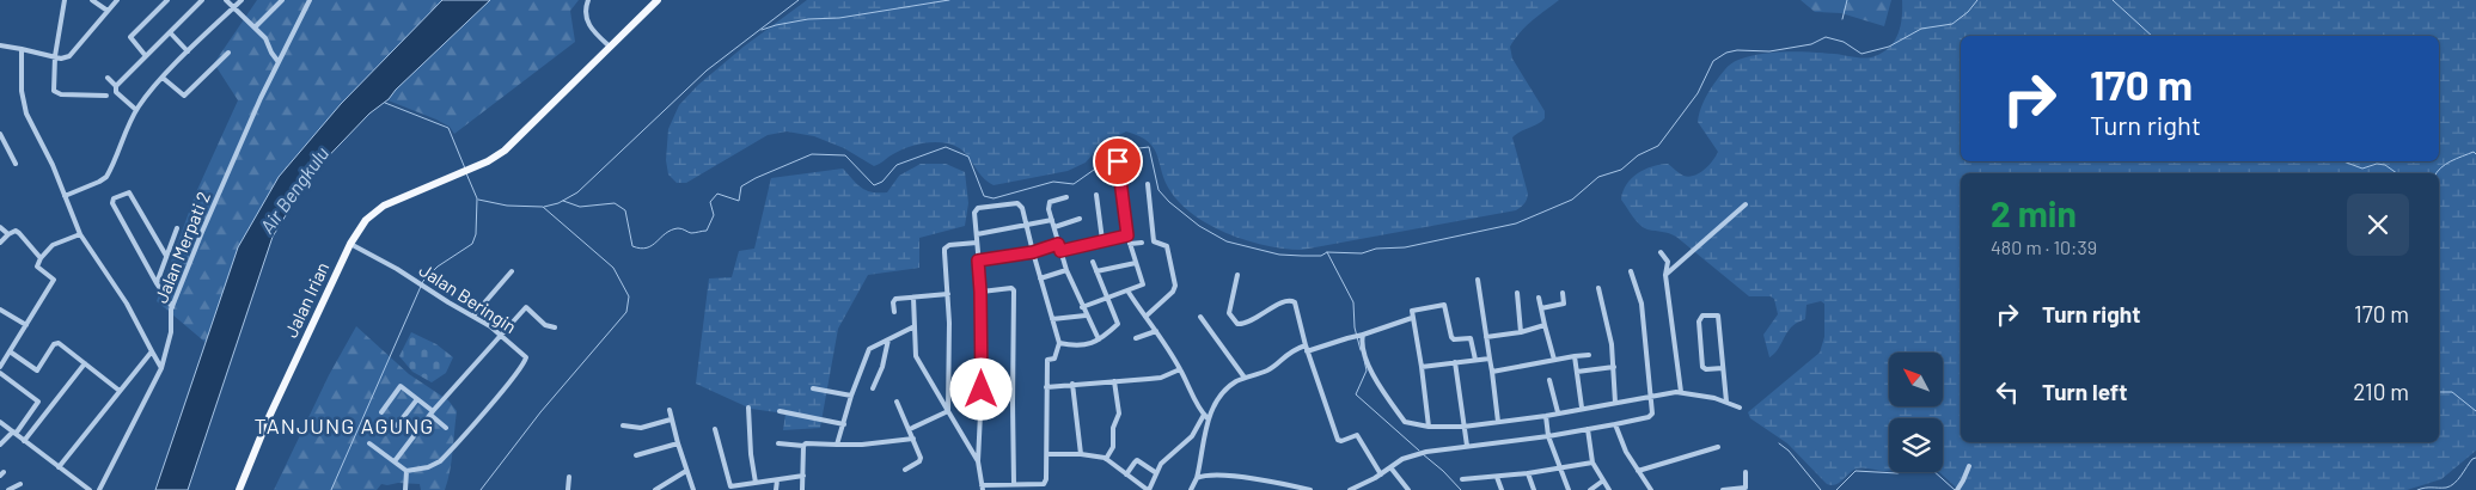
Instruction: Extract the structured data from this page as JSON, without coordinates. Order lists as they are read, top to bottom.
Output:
{
  "streets": {
    "main road": ["Jalan Irian"],
    "street": ["Jalan Merpati 2", "Jalan Beringin"]
  },
  "crossings": [
    ["Jalan Beringin", "Jalan Irian"]
  ],
  "districts": ["TANJUNG AGUNG"],
  "water": ["Air Bengkulu"],
  "north": "top left",
  "page": {
    "turn": ["170 m", "Turn right"],
    "heading": ["2 min", "480 m · 10:39"],
    "list": [
      {
        "name": "Turn right",
        "value": "170 m"
      },
      {
        "name": "Turn left",
        "value": "210 m"
      }
    ]
  }
}
